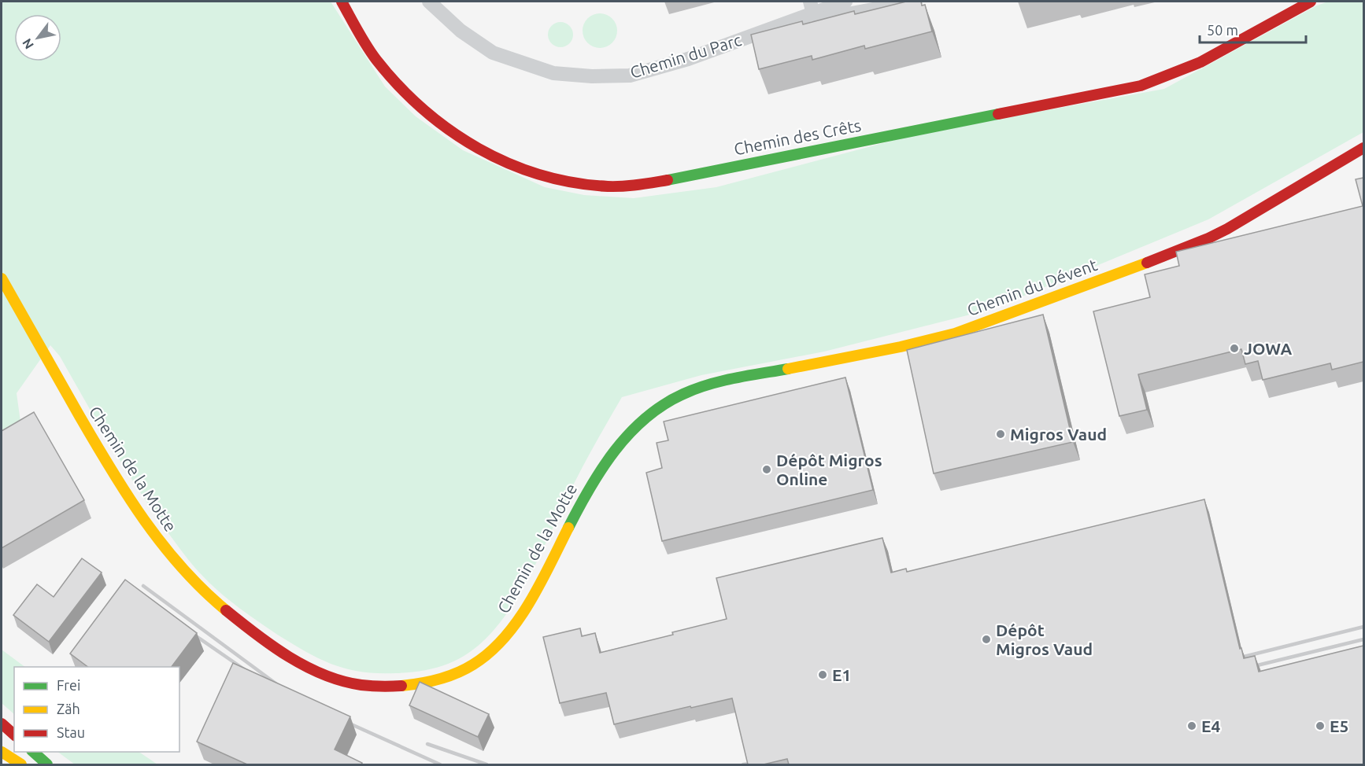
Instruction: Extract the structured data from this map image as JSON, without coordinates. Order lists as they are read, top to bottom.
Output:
{
  "streets": {
    "main road": ["Chemin des Crêts", "Chemin du Dévent", "Chemin de la Motte"],
    "street": ["Chemin du Parc"]
  },
  "crossings": [
    ["Chemin du Dévent", "Chemin de la Motte"]
  ],
  "places": [
    "JOWA",
    "Migros Vaud",
    "Dépôt Migros Online",
    "Dépôt Migros Vaud",
    "E1",
    "E4",
    "E5"
  ],
  "legend": ["Frei", "Zäh", "Stau"],
  "scale_bar": "50 m",
  "north": "bottom left"
}
